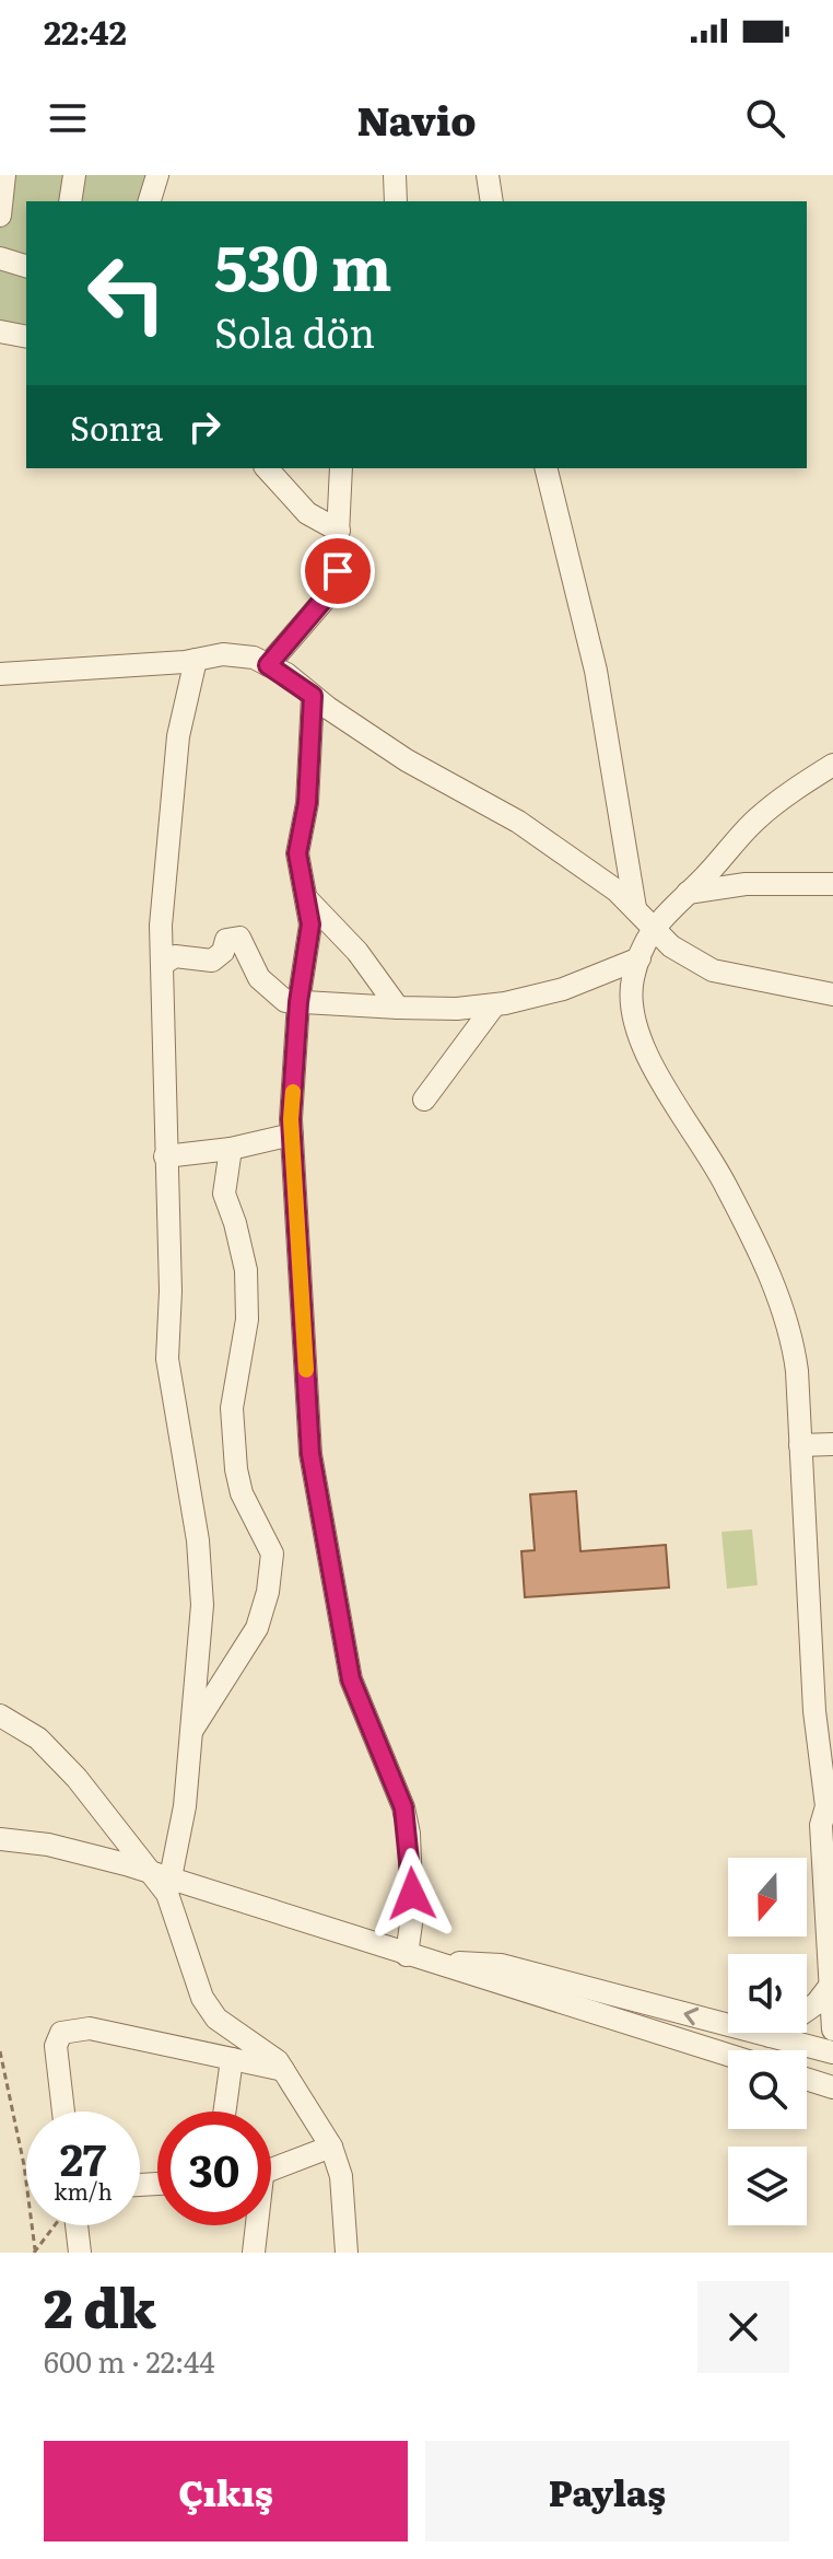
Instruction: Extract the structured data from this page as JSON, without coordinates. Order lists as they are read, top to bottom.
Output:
{
  "north": "bottom",
  "page": {
    "status": "22:42",
    "header": "Navio",
    "turn": ["530 m", "Sola dön"],
    "then": "Sonra",
    "speed": "27 km/h",
    "limit": "30",
    "heading": ["2 dk", "600 m · 22:44"],
    "buttons": ["Çıkış", "Paylaş"]
  }
}
